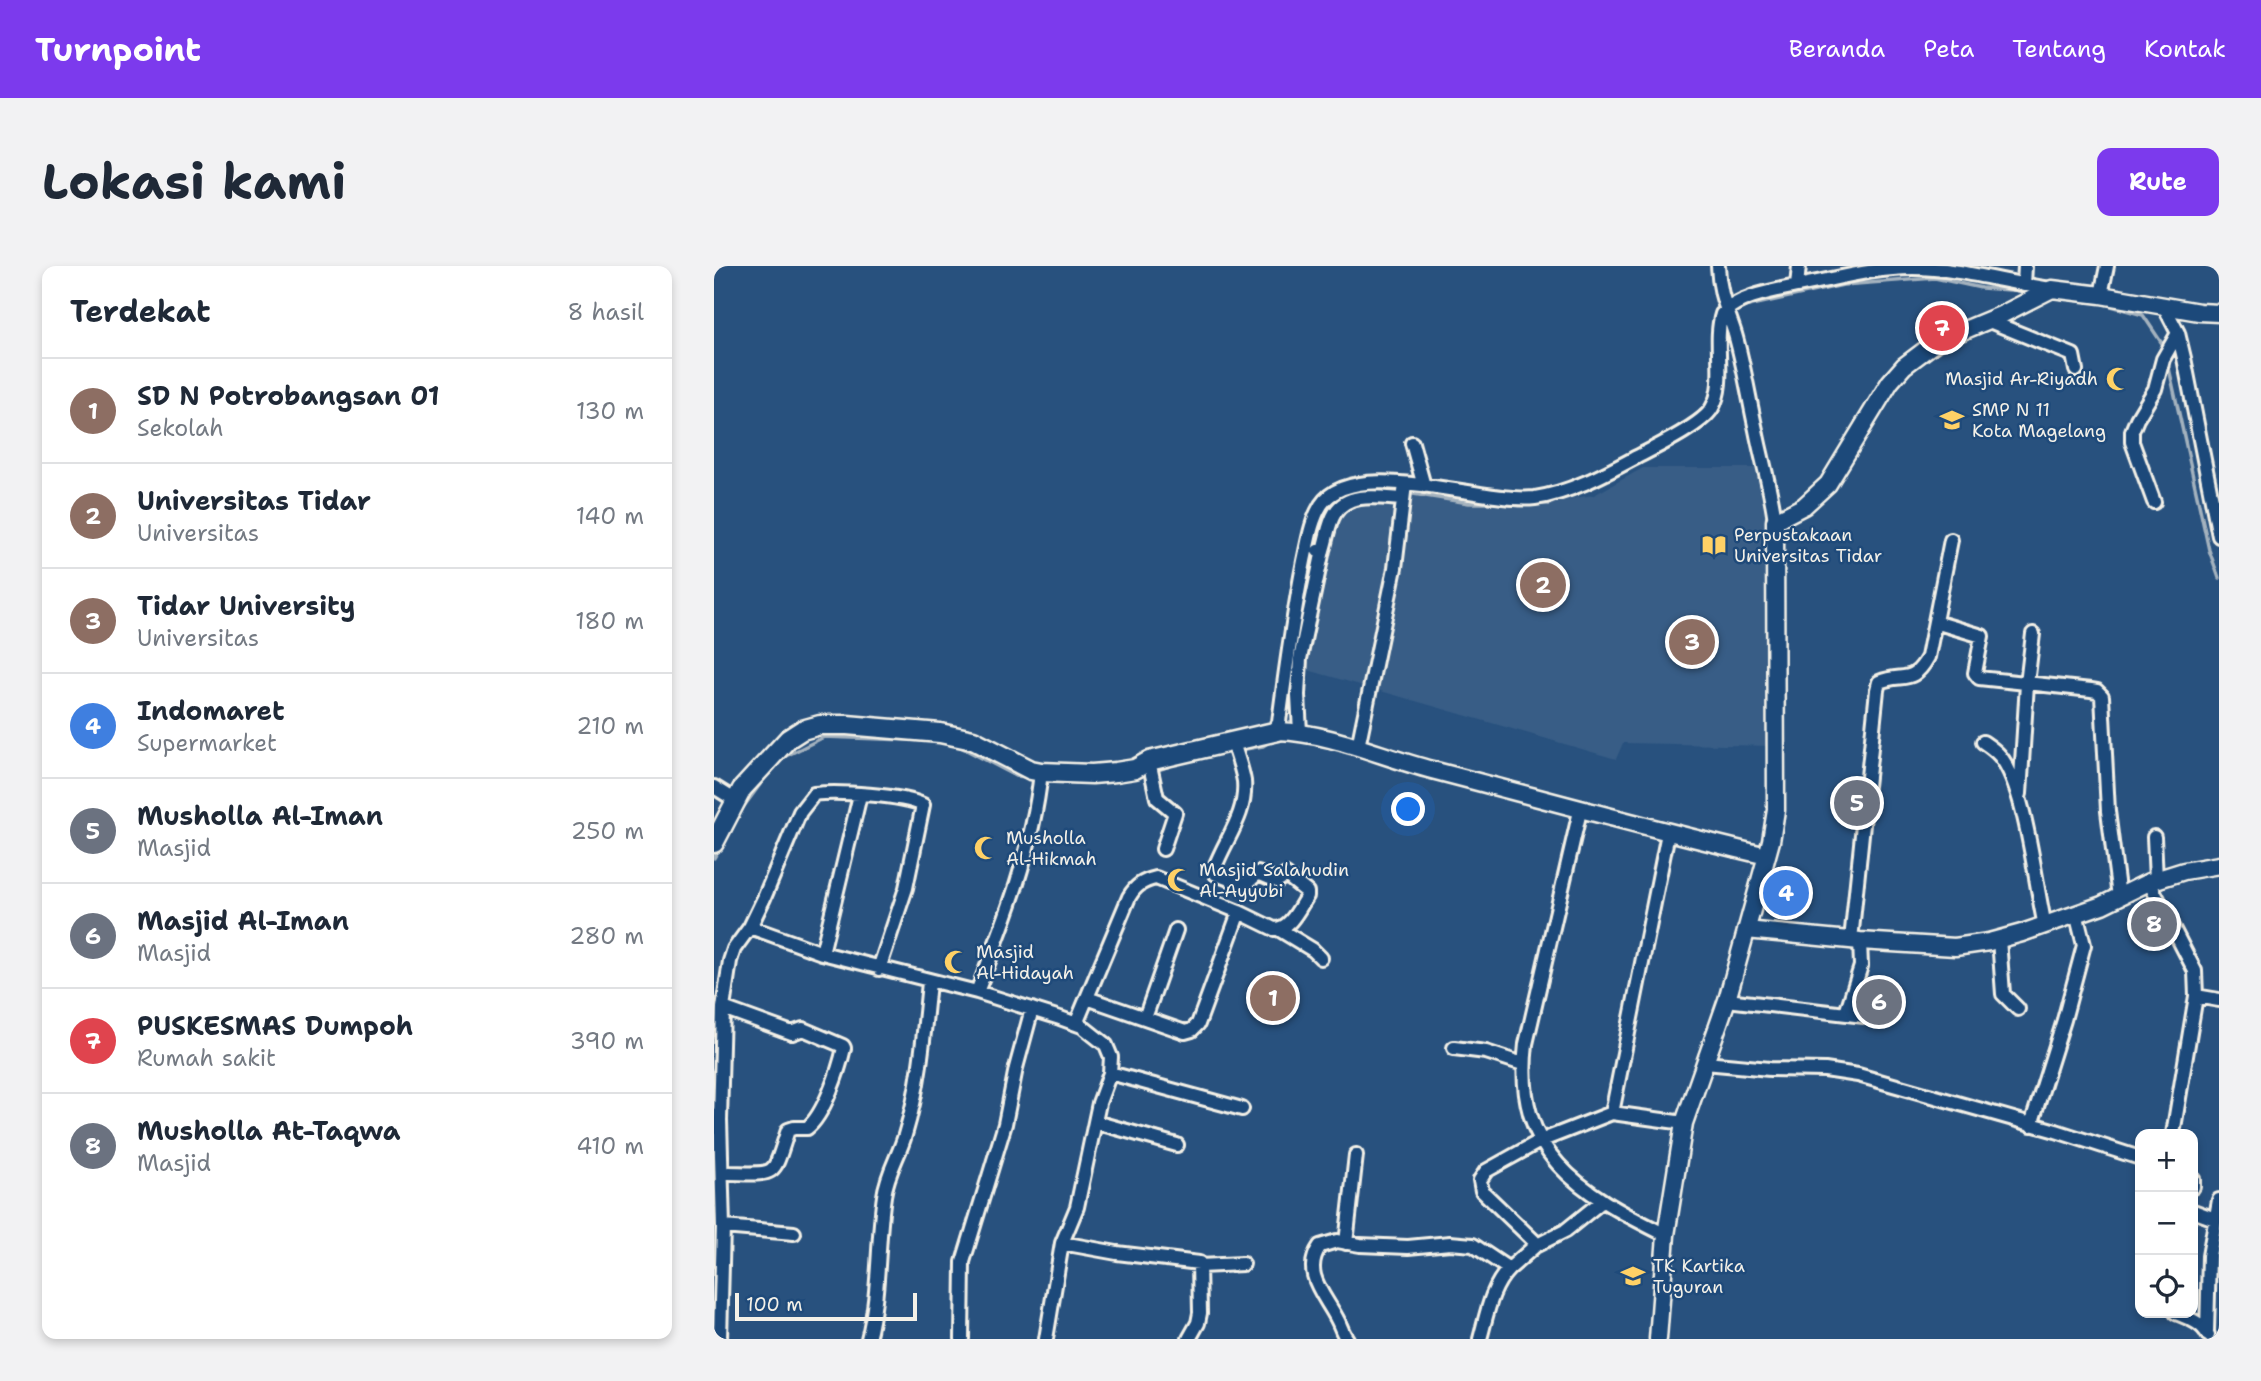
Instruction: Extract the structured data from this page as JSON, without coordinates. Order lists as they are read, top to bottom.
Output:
{
  "places": {
    "mosque": [
      "Masjid Ar-Riyadh",
      "Musholla Al-Hikmah",
      "Masjid Salahudin Al-Ayyubi",
      "Masjid Al-Hidayah"
    ],
    "school or university": ["SMP N 11 Kota Magelang", "TK Kartika Tuguran"],
    "library": ["Perpustakaan Universitas Tidar"]
  },
  "scale_bar": "100 m",
  "page": {
    "header": "Turnpoint",
    "nav": [
      "Beranda",
      "Peta",
      "Tentang",
      "Kontak"
    ],
    "buttons": "Rute",
    "title": "Lokasi kami",
    "heading": ["Terdekat", "8 hasil"],
    "pins": [
      "7",
      "2",
      "3",
      "5",
      "4",
      "8",
      "1",
      "6"
    ],
    "list": [
      {
        "mark": "1",
        "name": "SD N Potrobangsan 01",
        "note": "Sekolah",
        "value": "130 m"
      },
      {
        "mark": "2",
        "name": "Universitas Tidar",
        "note": "Universitas",
        "value": "140 m"
      },
      {
        "mark": "3",
        "name": "Tidar University",
        "note": "Universitas",
        "value": "180 m"
      },
      {
        "mark": "4",
        "name": "Indomaret",
        "note": "Supermarket",
        "value": "210 m"
      },
      {
        "mark": "5",
        "name": "Musholla Al-Iman",
        "note": "Masjid",
        "value": "250 m"
      },
      {
        "mark": "6",
        "name": "Masjid Al-Iman",
        "note": "Masjid",
        "value": "280 m"
      },
      {
        "mark": "7",
        "name": "PUSKESMAS Dumpoh",
        "note": "Rumah sakit",
        "value": "390 m"
      },
      {
        "mark": "8",
        "name": "Musholla At-Taqwa",
        "note": "Masjid",
        "value": "410 m"
      }
    ],
    "map_buttons": ["+", "−"],
    "scale": "100 m"
  }
}
